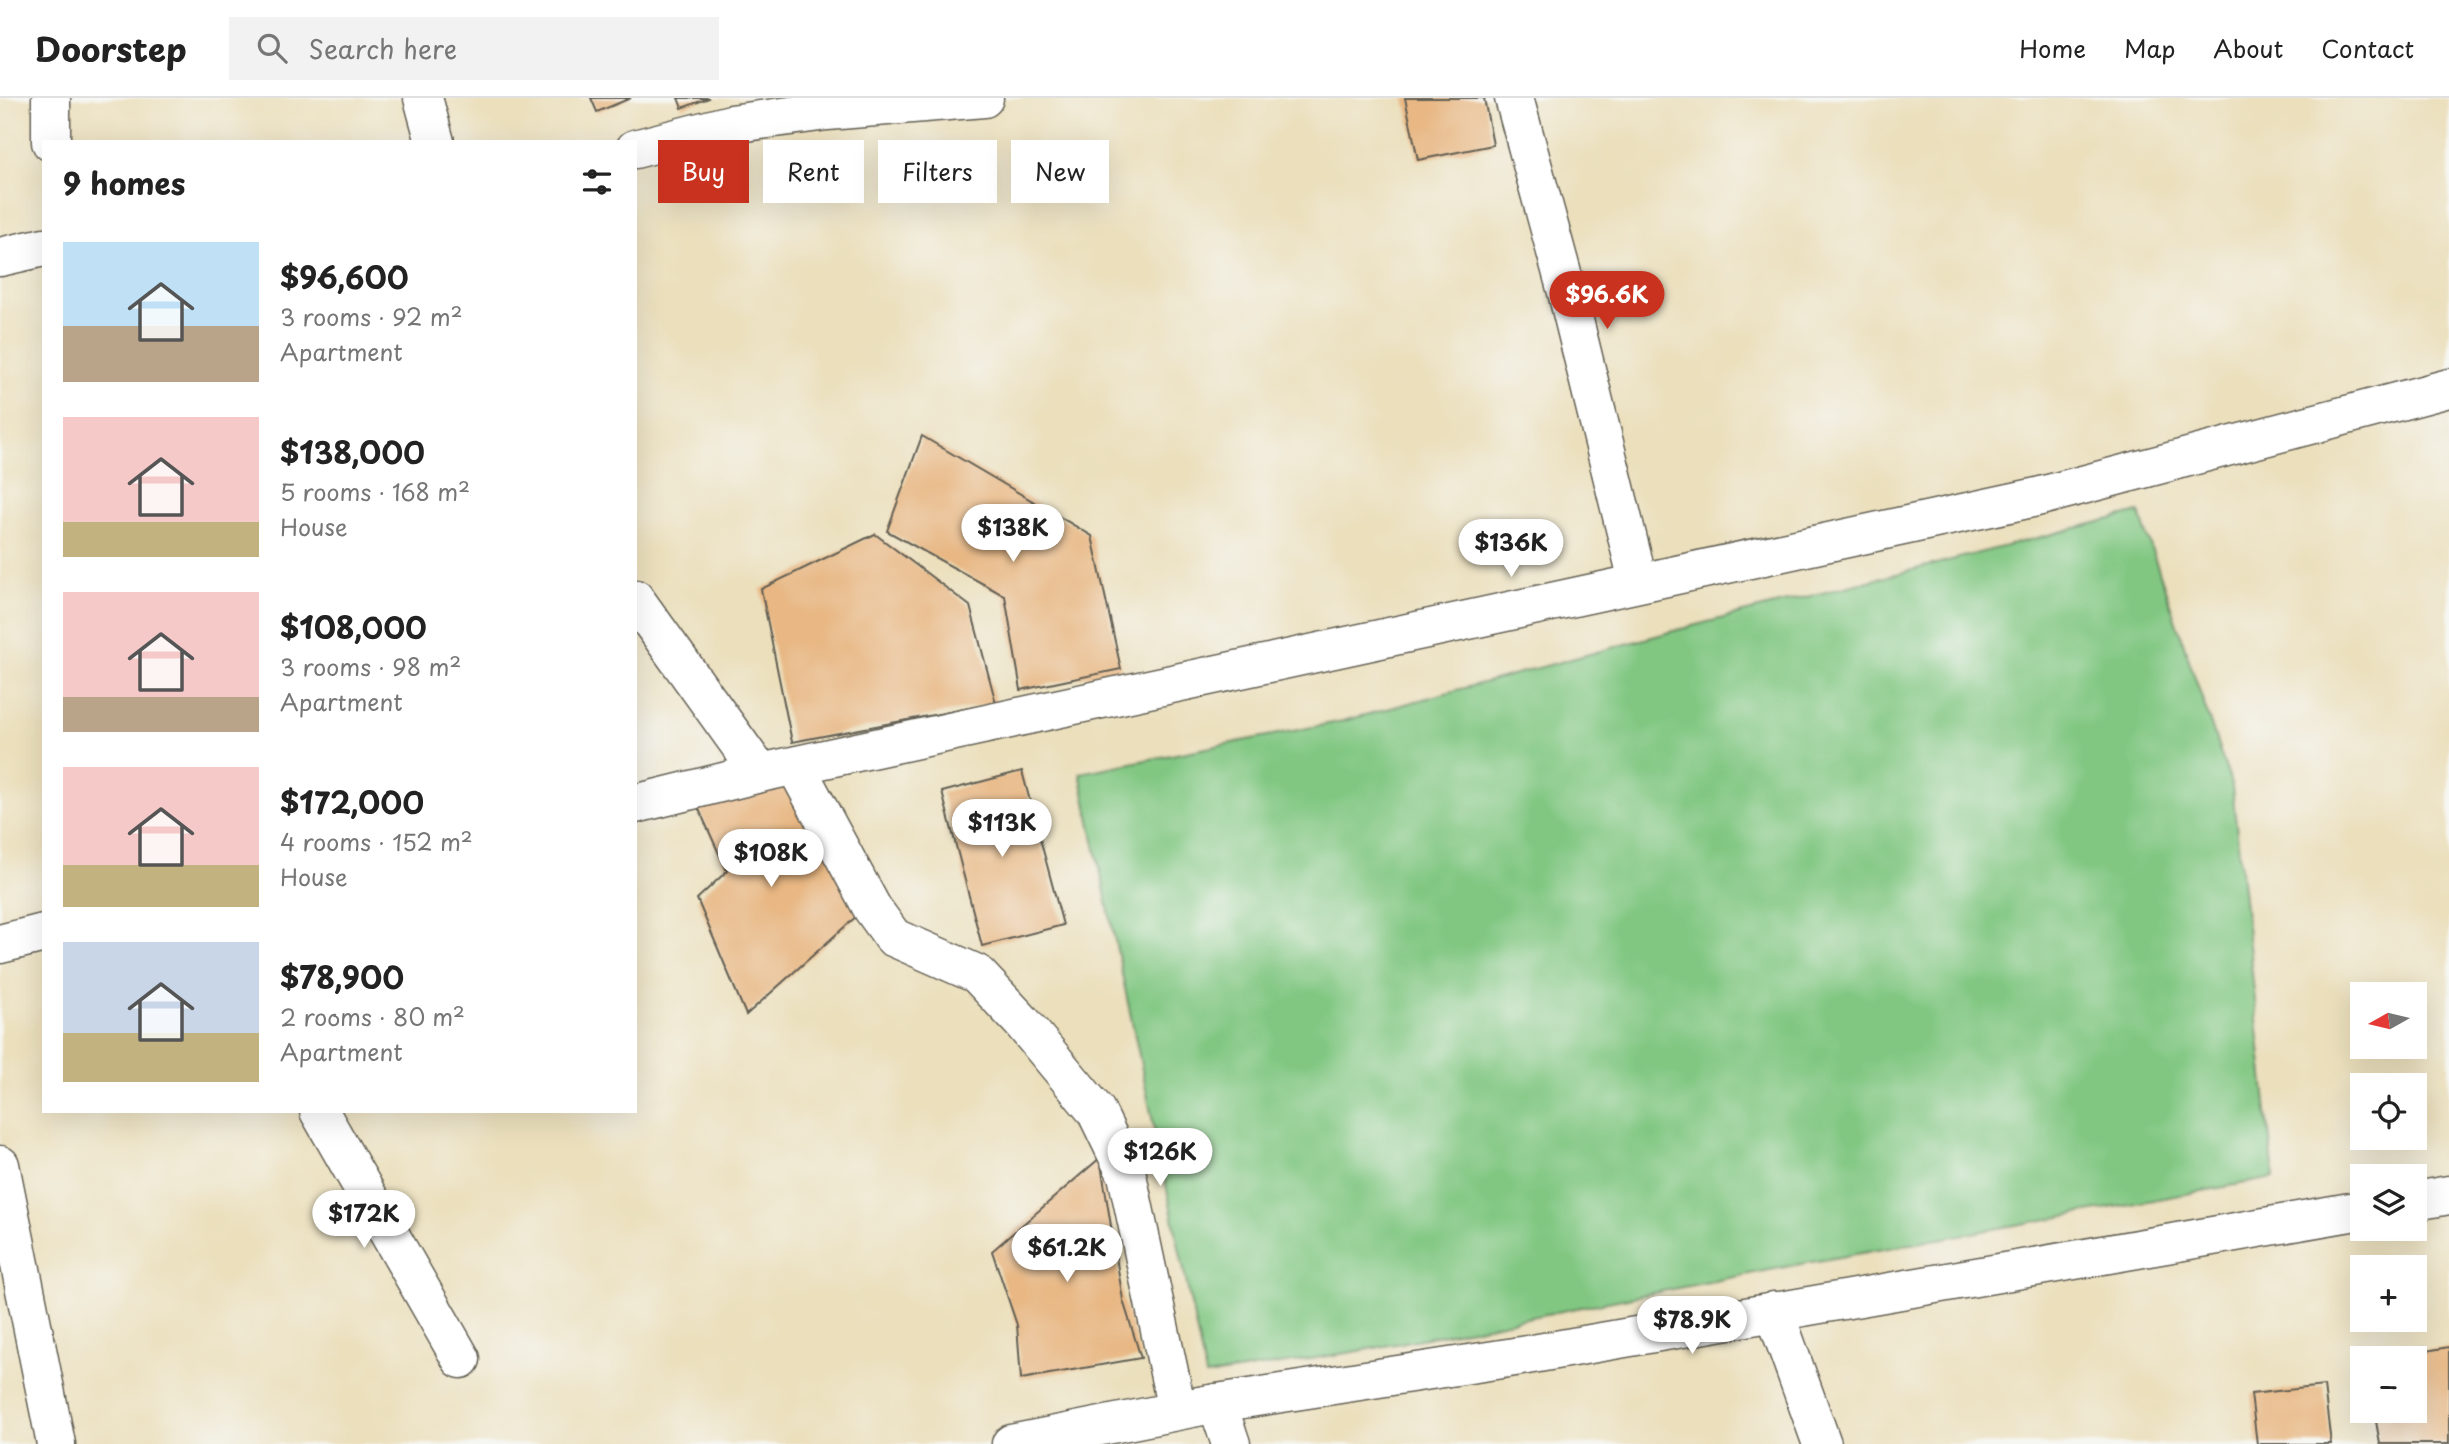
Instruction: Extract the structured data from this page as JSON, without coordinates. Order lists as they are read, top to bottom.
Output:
{
  "north": "left",
  "page": {
    "header": "Doorstep",
    "search": "Search here",
    "nav": [
      "Home",
      "Map",
      "About",
      "Contact"
    ],
    "chip": [
      "Buy",
      "Rent",
      "Filters",
      "New"
    ],
    "heading": "9 homes",
    "list": [
      {
        "name": "$96,600",
        "note": "3 rooms · 92 m² · Apartment"
      },
      {
        "name": "$138,000",
        "note": "5 rooms · 168 m² · House"
      },
      {
        "name": "$108,000",
        "note": "3 rooms · 98 m² · Apartment"
      },
      {
        "name": "$172,000",
        "note": "4 rooms · 152 m² · House"
      },
      {
        "name": "$78,900",
        "note": "2 rooms · 80 m² · Apartment"
      }
    ],
    "price": [
      "$96.6K",
      "$138K",
      "$136K",
      "$113K",
      "$108K",
      "$126K",
      "$172K",
      "$61.2K",
      "$78.9K"
    ],
    "map_buttons": ["+", "−"]
  }
}
